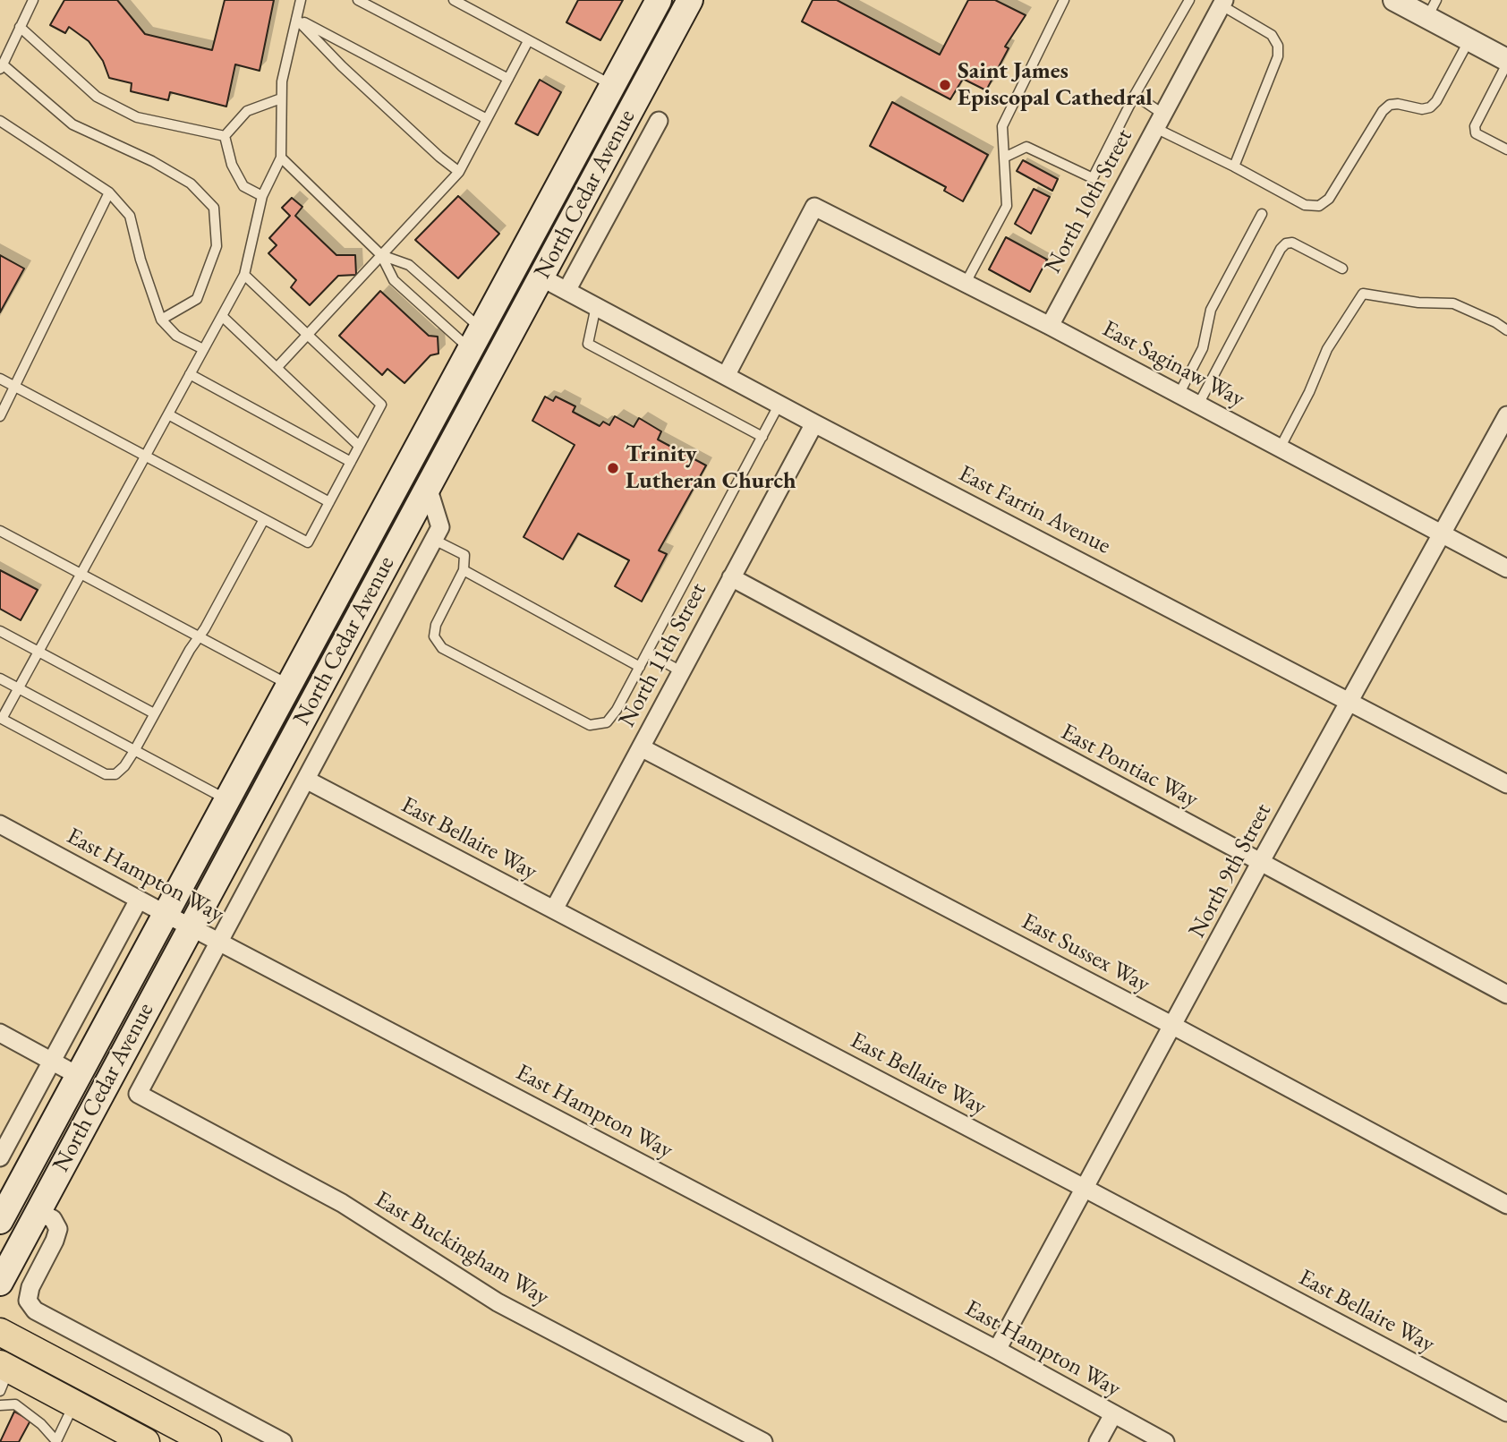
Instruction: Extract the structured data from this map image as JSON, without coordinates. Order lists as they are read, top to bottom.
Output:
{
  "streets": {
    "main road": ["North Cedar Avenue"],
    "street": [
      "North 10th Street",
      "East Saginaw Way",
      "East Farrin Avenue",
      "North 11th Street",
      "East Pontiac Way",
      "East Bellaire Way",
      "North 9th Street",
      "East Hampton Way",
      "East Sussex Way",
      "East Buckingham Way"
    ]
  },
  "crossings": [
    ["North Cedar Avenue", "East Farrin Avenue"],
    ["North Cedar Avenue", "East Hampton Way"],
    ["North 10th Street", "East Saginaw Way"],
    ["East Saginaw Way", "East Farrin Avenue"],
    ["East Saginaw Way", "North 9th Street"],
    ["East Farrin Avenue", "North 11th Street"],
    ["East Farrin Avenue", "North 9th Street"],
    ["North 11th Street", "East Pontiac Way"],
    ["North 11th Street", "East Bellaire Way"],
    ["North 11th Street", "East Sussex Way"],
    ["East Pontiac Way", "North 9th Street"],
    ["East Bellaire Way", "North 9th Street"],
    ["North 9th Street", "East Hampton Way"],
    ["North 9th Street", "East Sussex Way"],
    ["East Hampton Way", "East Buckingham Way"]
  ],
  "places": ["Saint James Episcopal Cathedral", "Trinity Lutheran Church"]
}
